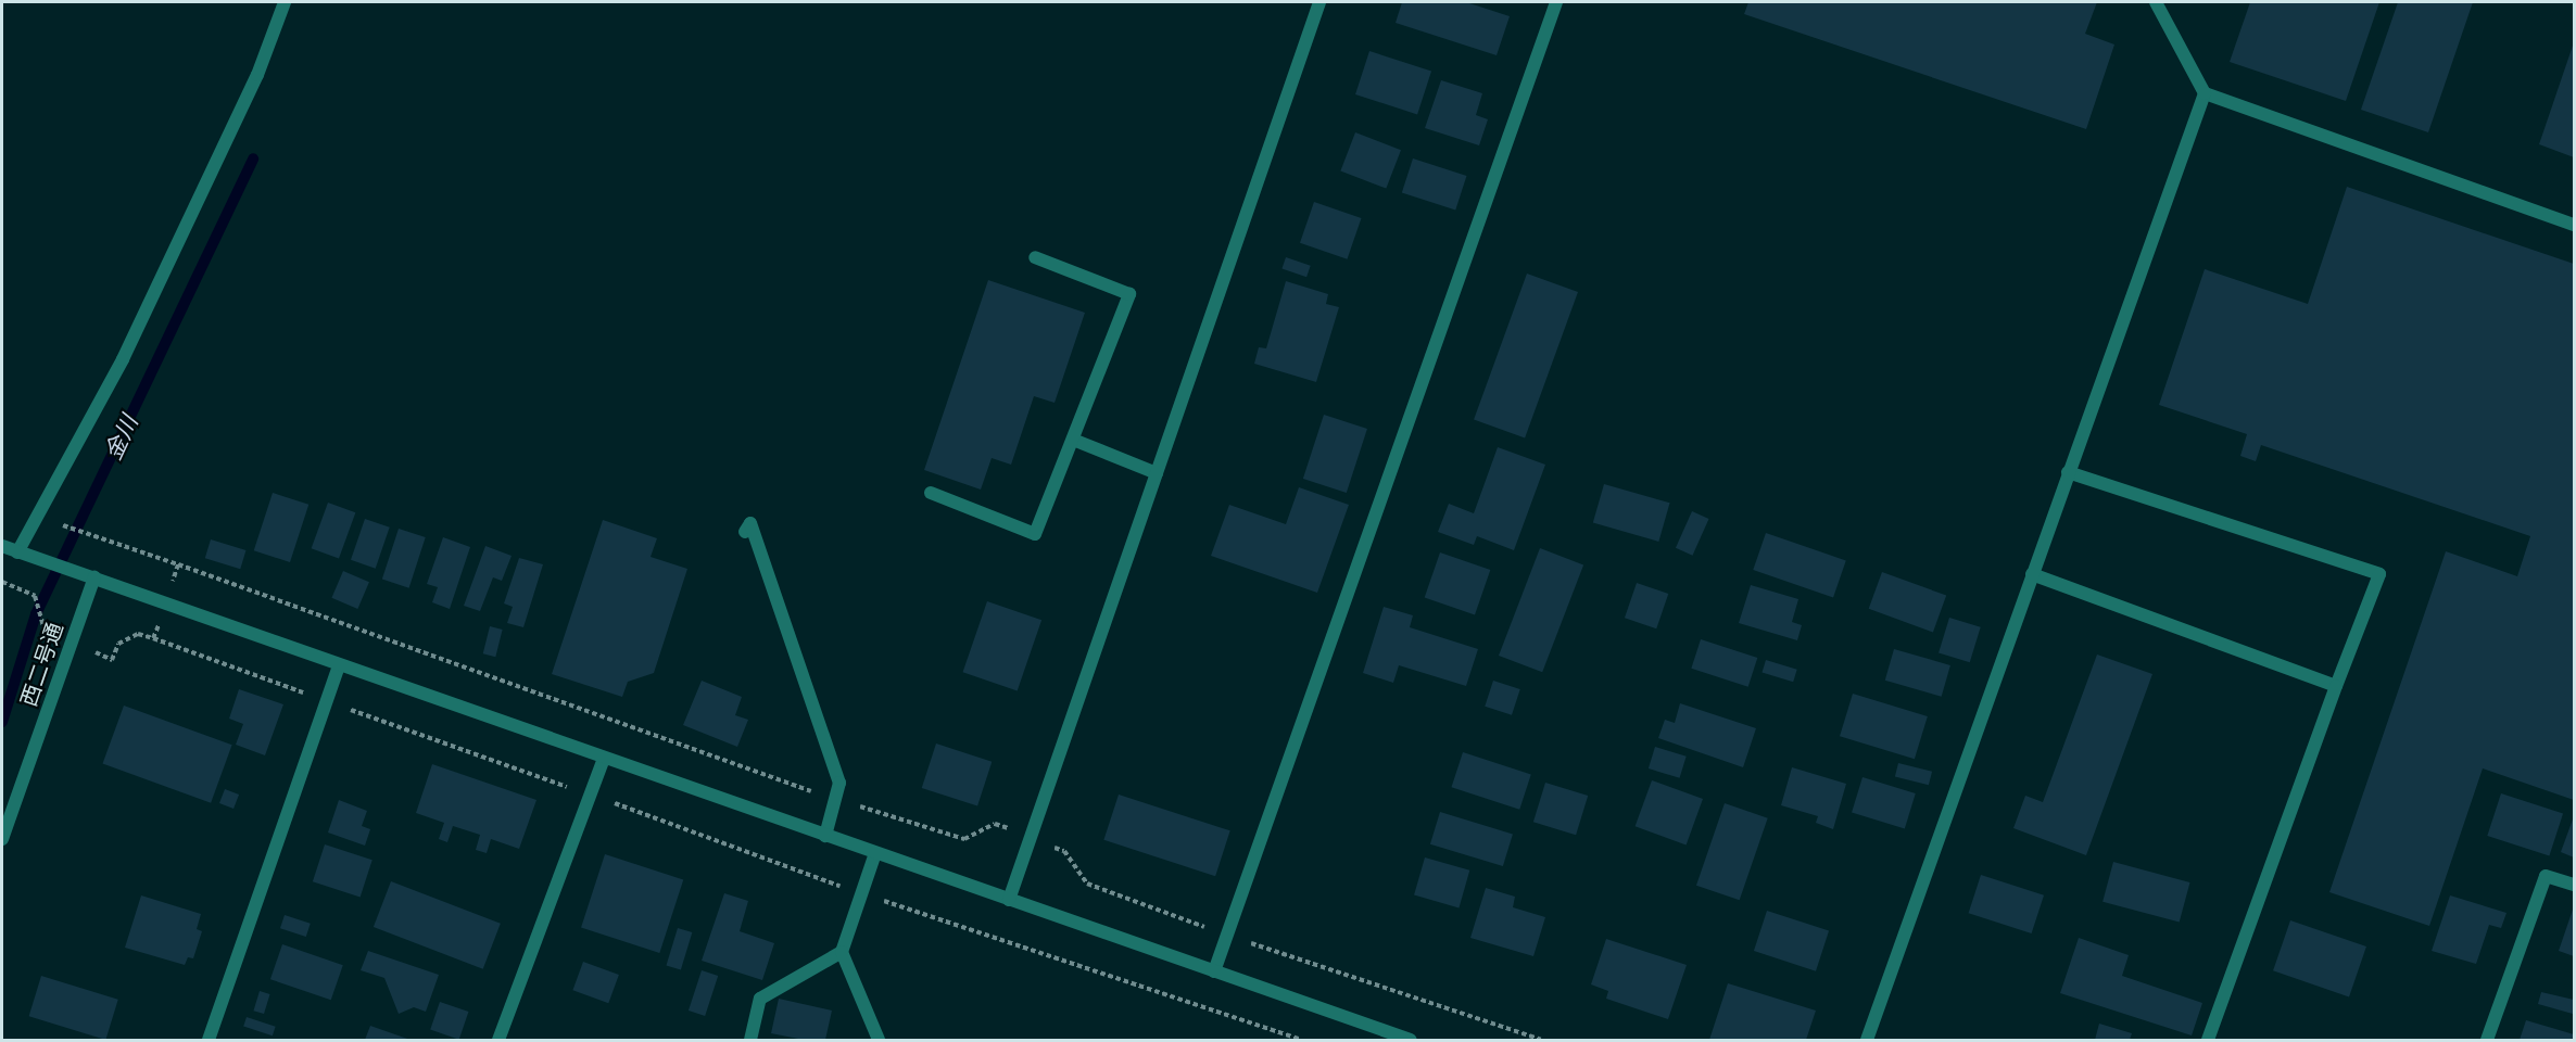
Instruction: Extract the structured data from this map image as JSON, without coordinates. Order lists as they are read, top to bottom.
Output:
{
  "streets": {
    "street": ["西二号通"]
  },
  "water": ["金川"]
}
